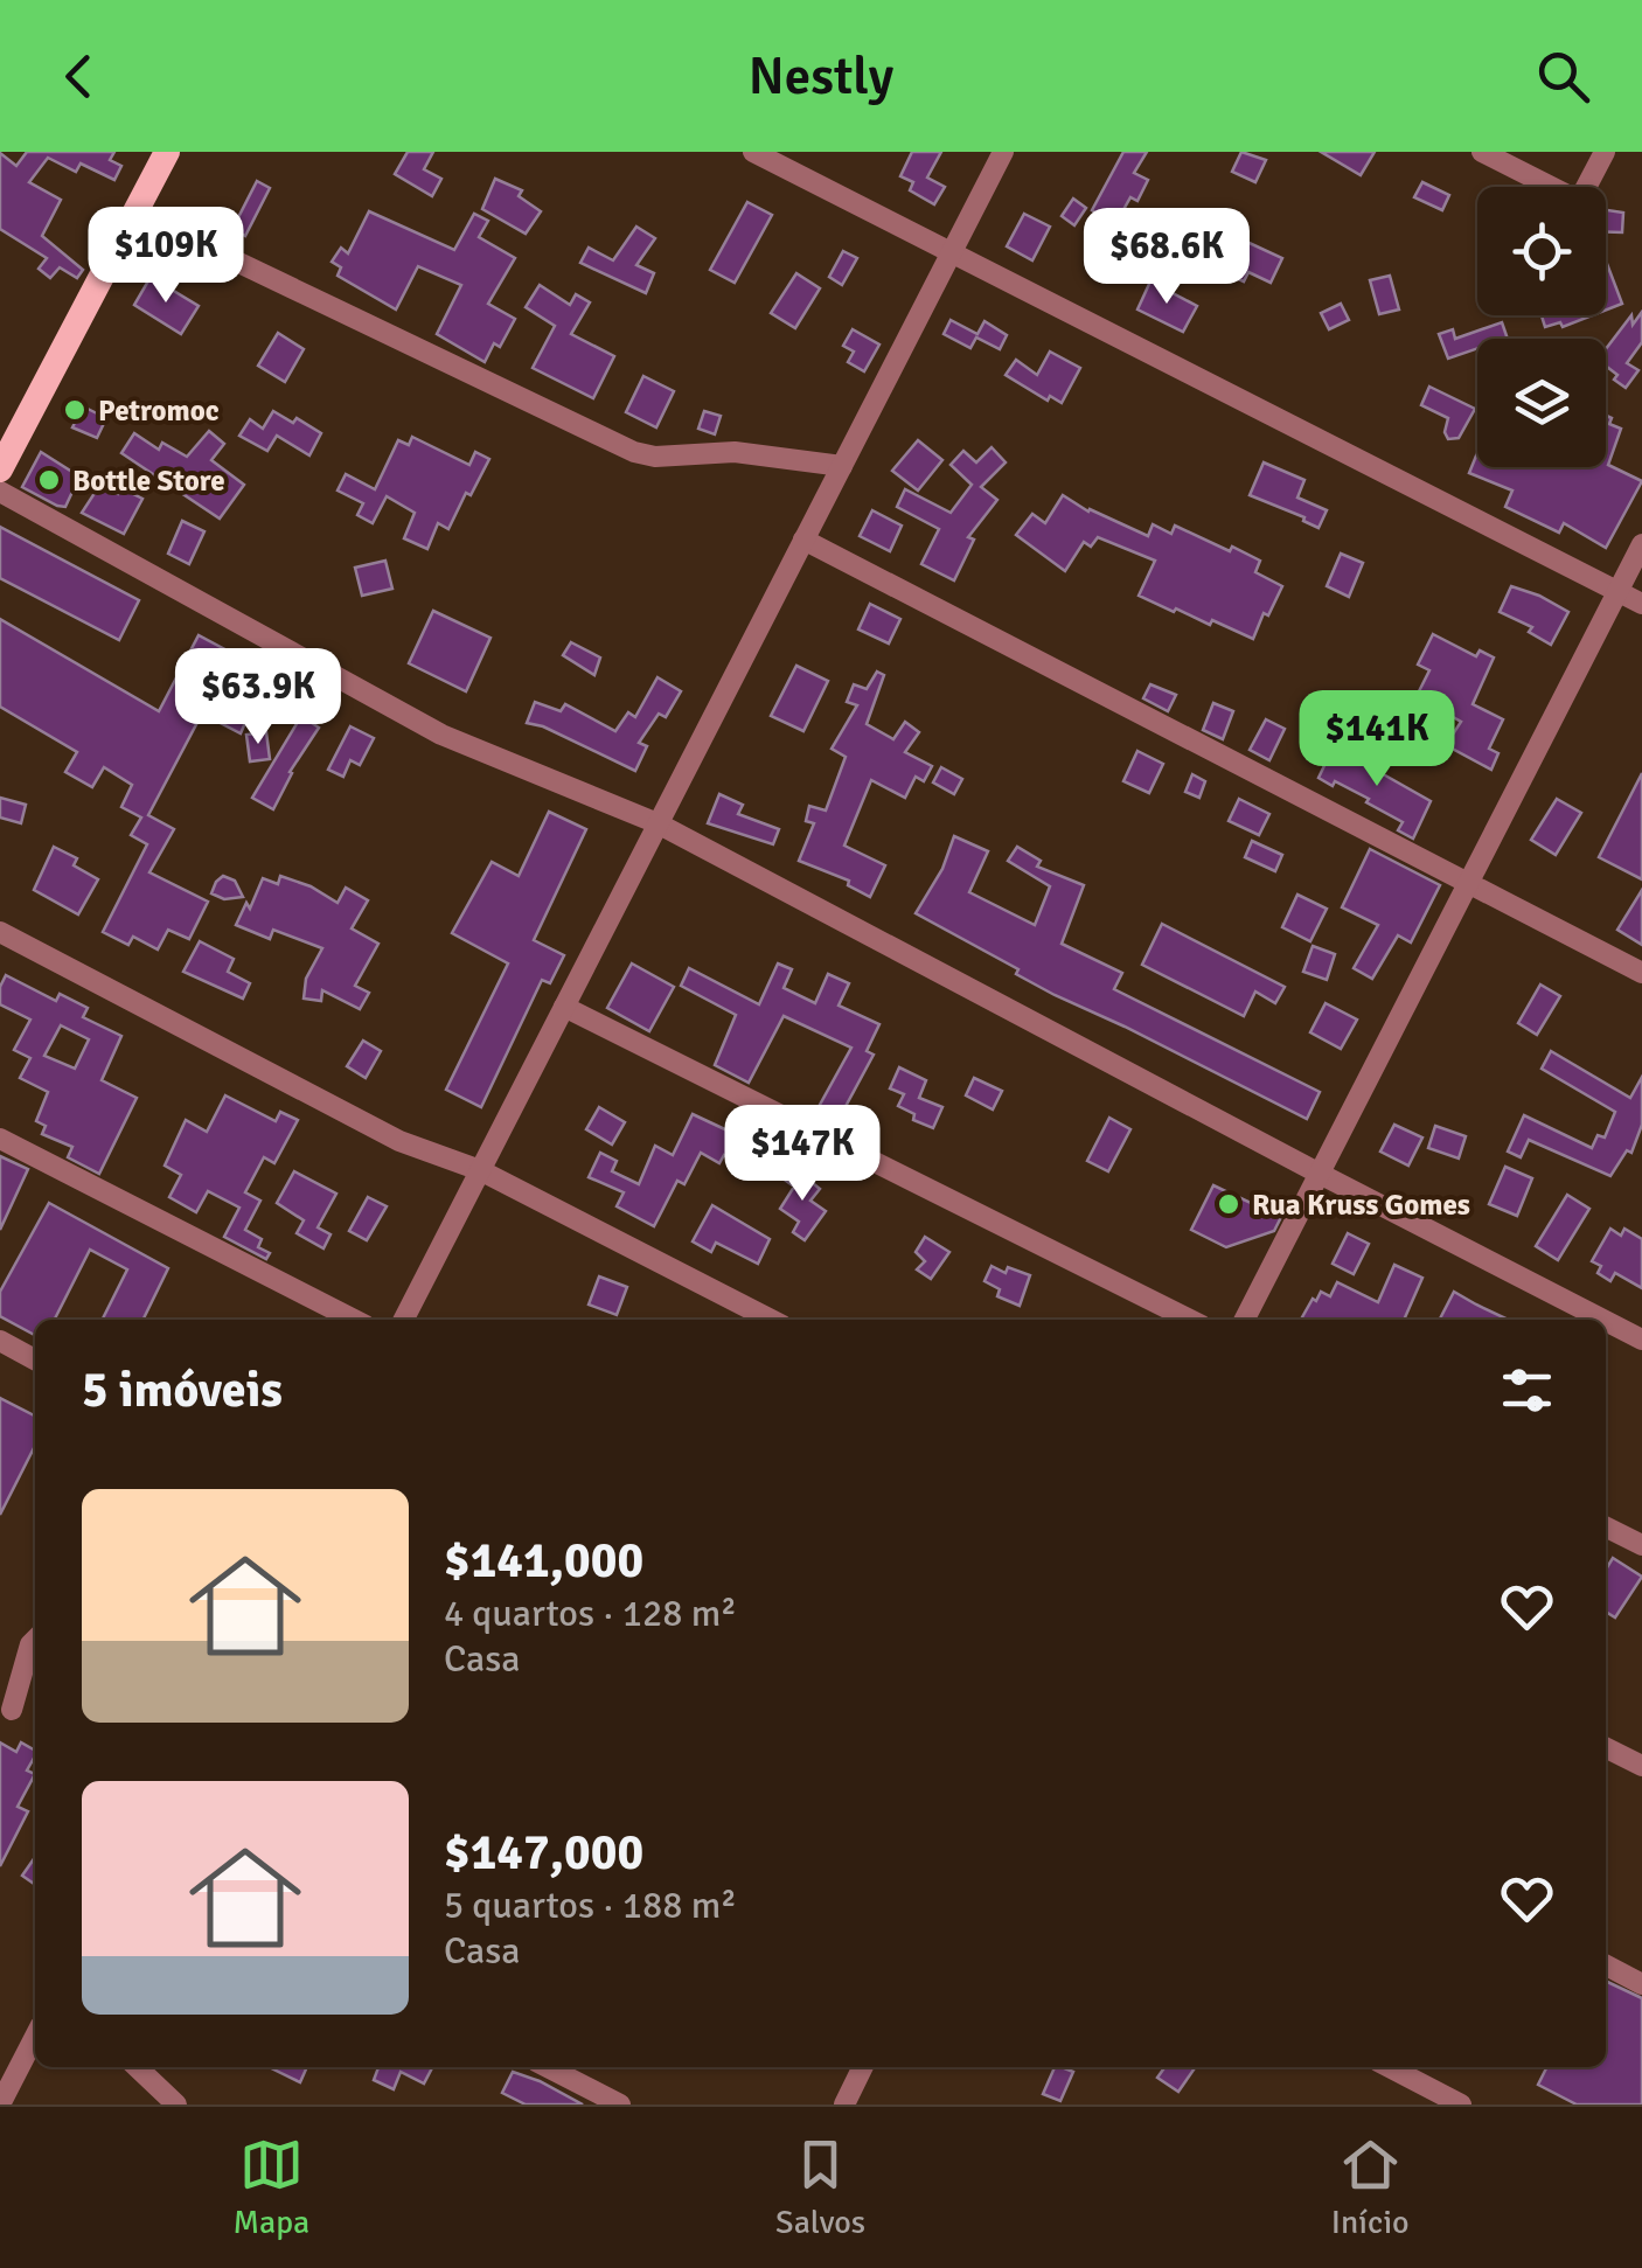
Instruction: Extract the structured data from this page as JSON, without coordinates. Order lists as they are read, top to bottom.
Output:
{
  "places": ["Petromoc", "Bottle Store", "Rua Kruss Gomes"],
  "page": {
    "header": "Nestly",
    "price": [
      "$109K",
      "$68.6K",
      "$63.9K",
      "$141K",
      "$147K"
    ],
    "heading": "5 imóveis",
    "list": [
      {
        "name": "$141,000",
        "note": "4 quartos · 128 m² · Casa"
      },
      {
        "name": "$147,000",
        "note": "5 quartos · 188 m² · Casa"
      }
    ],
    "tabs": ["Mapa", "Salvos", "Início"]
  }
}
